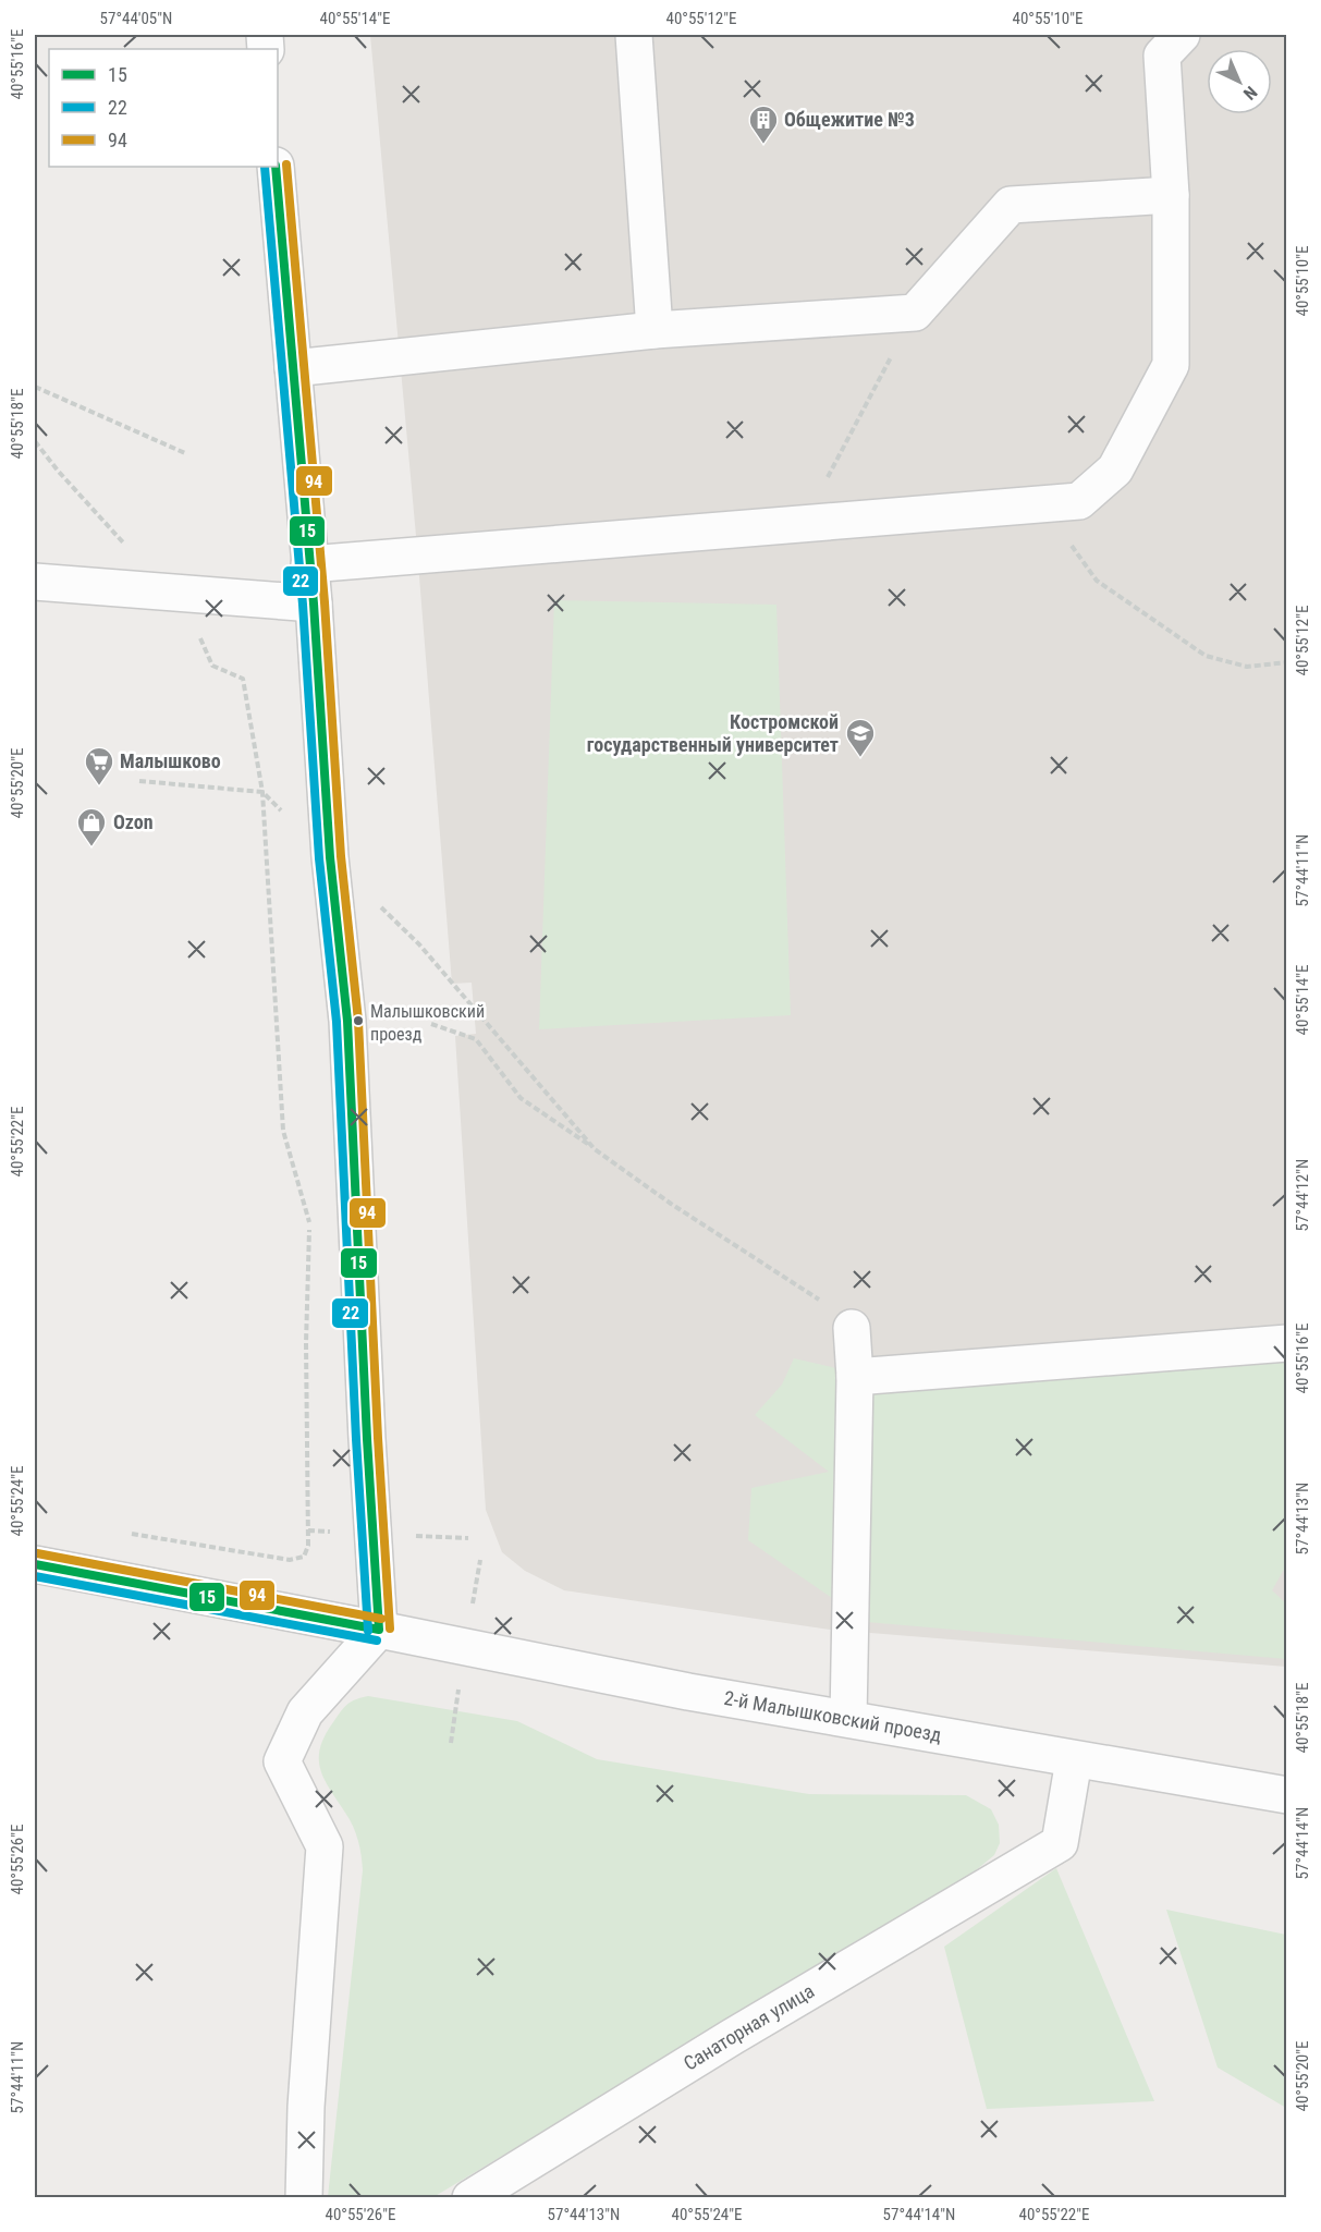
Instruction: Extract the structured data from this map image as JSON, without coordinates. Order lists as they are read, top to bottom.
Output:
{
  "streets": {
    "street": ["2-й Малышковский проезд", "Санаторная улица"]
  },
  "crossings": [
    ["2-й Малышковский проезд", "Санаторная улица"]
  ],
  "places": {
    "building": ["Общежитие №3"],
    "school or university": ["Костромской государственный университет"],
    "supermarket": ["Малышково"],
    "shop": ["Ozon"],
    "other": ["Малышковский проезд"]
  },
  "lines": ["transit line 94", "transit line 15", "transit line 22"],
  "legend": ["15", "22", "94"],
  "north": "bottom right",
  "coordinates": [
    "57°44'05\"N",
    "40°55'14\"E",
    "40°55'12\"E",
    "40°55'10\"E",
    "40°55'16\"E",
    "40°55'18\"E",
    "40°55'20\"E",
    "57°44'11\"N",
    "40°55'22\"E",
    "57°44'12\"N",
    "40°55'24\"E",
    "57°44'13\"N",
    "57°44'14\"N",
    "40°55'26\"E"
  ]
}
